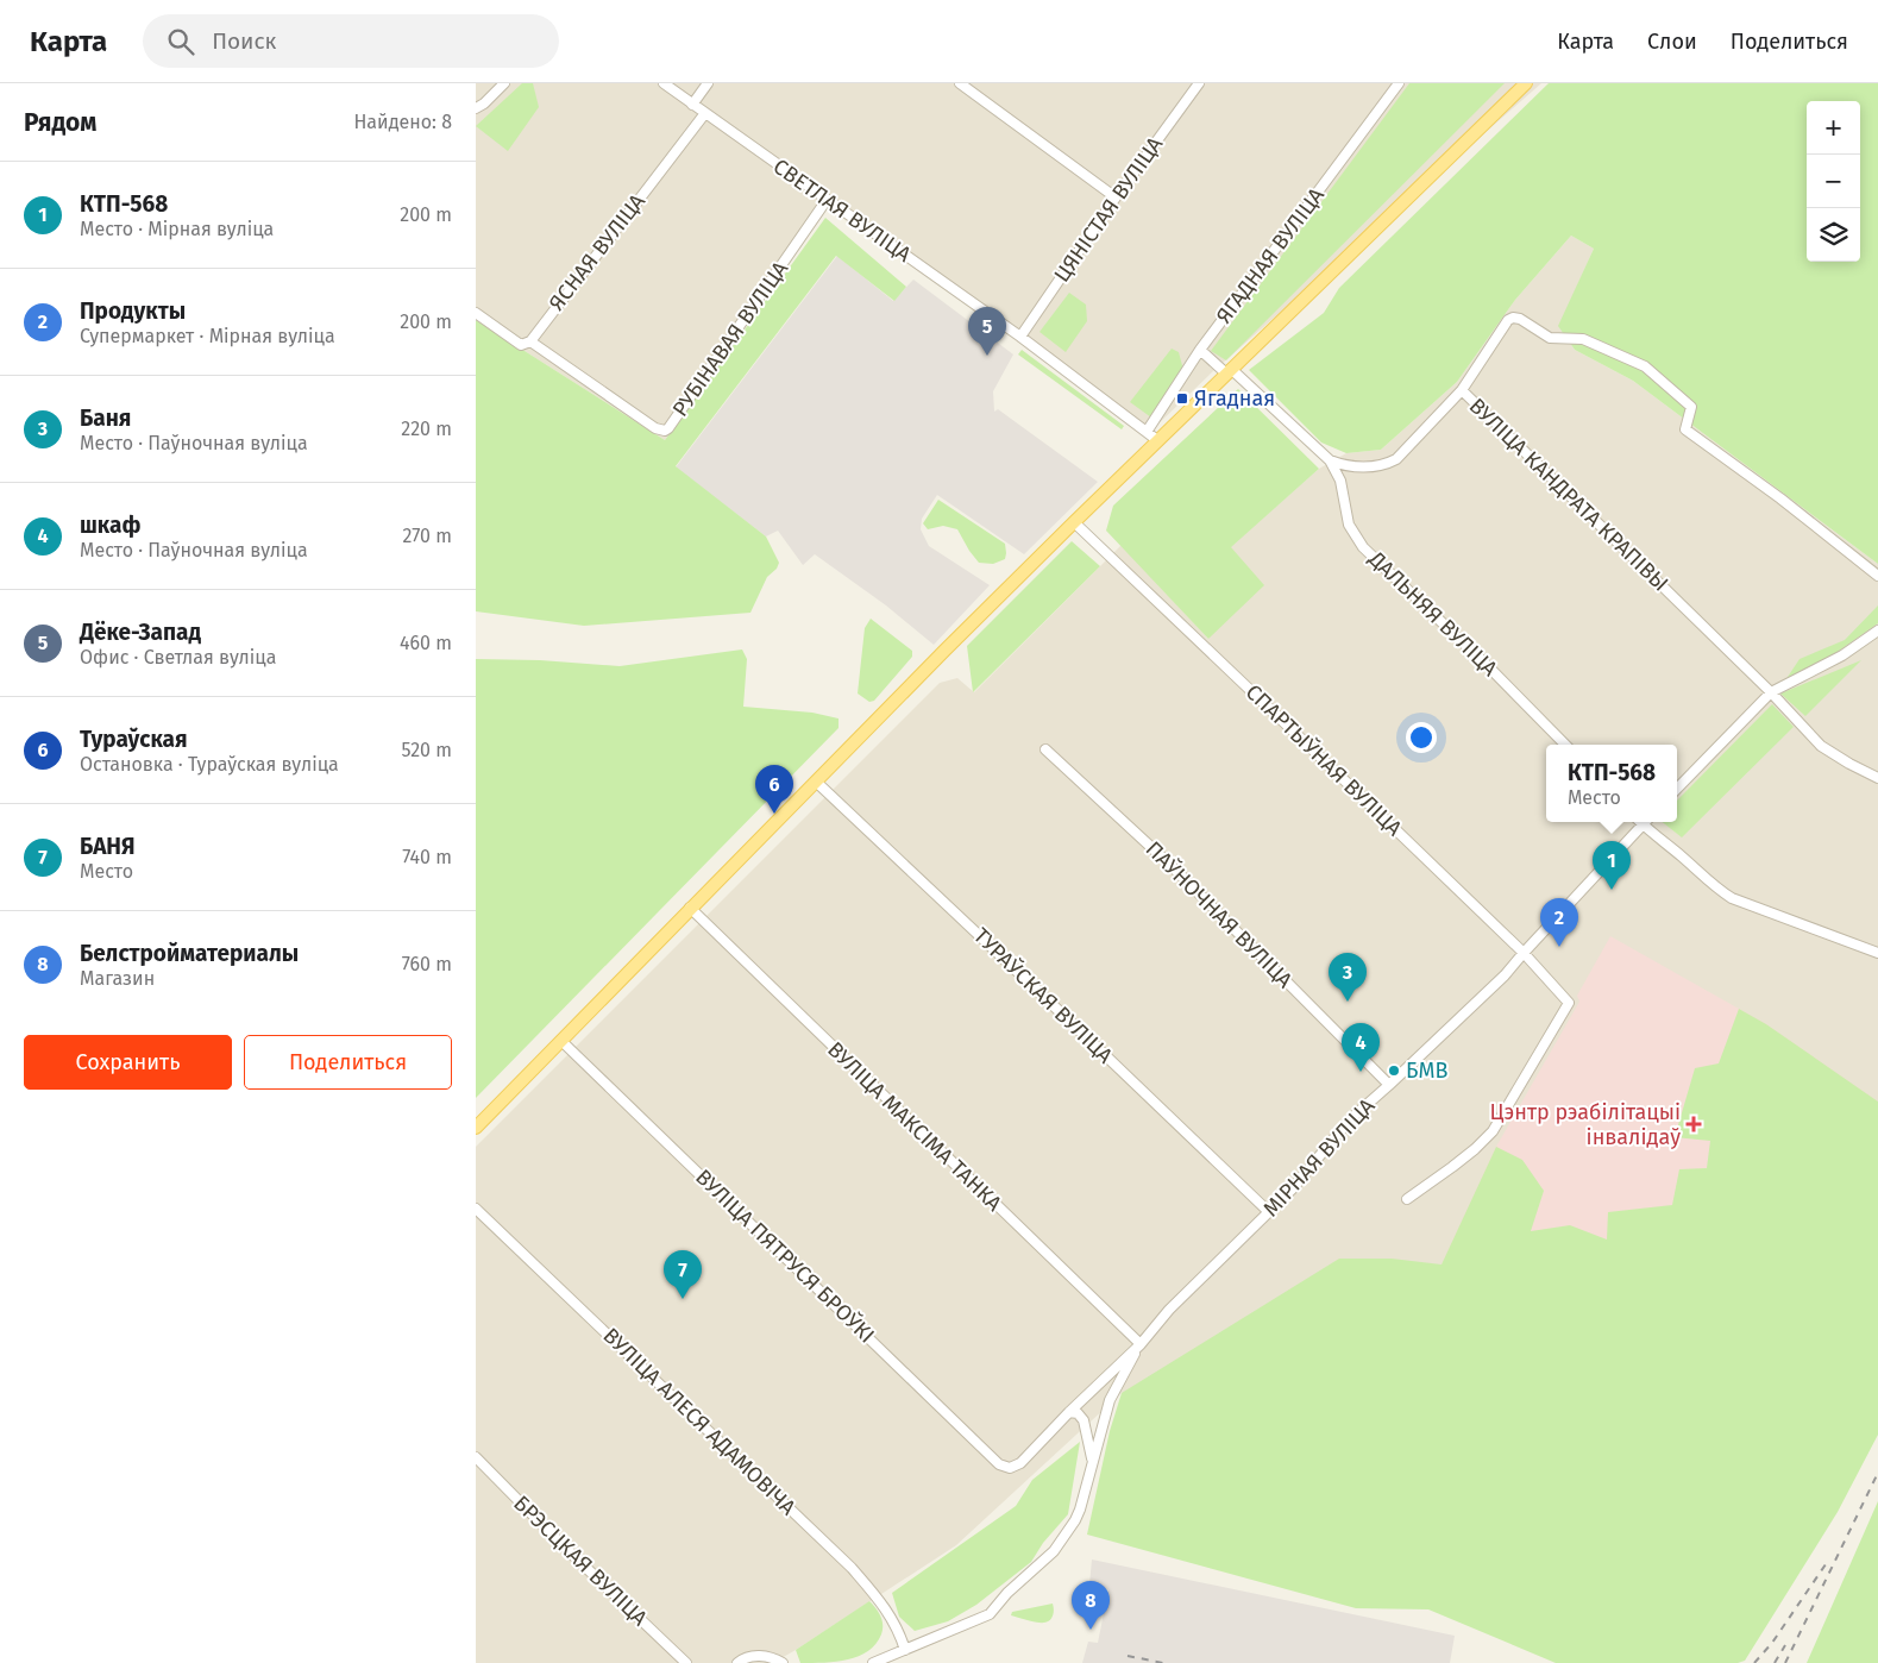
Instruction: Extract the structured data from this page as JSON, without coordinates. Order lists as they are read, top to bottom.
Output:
{
  "streets": {
    "street": [
      "ЦЯНІСТАЯ ВУЛІЦА",
      "СВЕТЛАЯ ВУЛІЦА",
      "ЯСНАЯ ВУЛІЦА",
      "ЯГАДНАЯ ВУЛІЦА",
      "РУБІНАВАЯ ВУЛІЦА",
      "ВУЛІЦА КАНДРАТА КРАПІВЫ",
      "ДАЛЬНЯЯ ВУЛІЦА",
      "СПАРТЫЎНАЯ ВУЛІЦА",
      "ПАЎНОЧНАЯ ВУЛІЦА",
      "ТУРАЎСКАЯ ВУЛІЦА",
      "ВУЛІЦА МАКСІМА ТАНКА",
      "МІРНАЯ ВУЛІЦА",
      "ВУЛІЦА ПЯТРУСЯ БРОЎКІ",
      "ВУЛІЦА АЛЕСЯ АДАМОВІЧА",
      "БРЭСЦКАЯ ВУЛІЦА"
    ]
  },
  "crossings": [
    ["ЦЯНІСТАЯ ВУЛІЦА", "СВЕТЛАЯ ВУЛІЦА"],
    ["СВЕТЛАЯ ВУЛІЦА", "ЯСНАЯ ВУЛІЦА"],
    ["СВЕТЛАЯ ВУЛІЦА", "ЯГАДНАЯ ВУЛІЦА"],
    ["СВЕТЛАЯ ВУЛІЦА", "РУБІНАВАЯ ВУЛІЦА"],
    ["ЯСНАЯ ВУЛІЦА", "РУБІНАВАЯ ВУЛІЦА"],
    ["СПАРТЫЎНАЯ ВУЛІЦА", "МІРНАЯ ВУЛІЦА"],
    ["ПАЎНОЧНАЯ ВУЛІЦА", "МІРНАЯ ВУЛІЦА"],
    ["ТУРАЎСКАЯ ВУЛІЦА", "МІРНАЯ ВУЛІЦА"],
    ["ВУЛІЦА МАКСІМА ТАНКА", "МІРНАЯ ВУЛІЦА"],
    ["МІРНАЯ ВУЛІЦА", "ВУЛІЦА ПЯТРУСЯ БРОЎКІ"]
  ],
  "places": {
    "transit": ["Ягадная"],
    "other": ["БМВ"],
    "health": ["Цэнтр рэабілітацыі інвалідаў"]
  },
  "page": {
    "header": "Карта",
    "search": "Поиск",
    "nav": ["Карта", "Слои", "Поделиться"],
    "heading": ["Рядом", "Найдено: 8"],
    "map_buttons": ["+", "−"],
    "list": [
      {
        "mark": "1",
        "name": "КТП-568",
        "note": "Место · Мірная вуліца",
        "value": "200 m"
      },
      {
        "mark": "2",
        "name": "Продукты",
        "note": "Супермаркет · Мірная вуліца",
        "value": "200 m"
      },
      {
        "mark": "3",
        "name": "Баня",
        "note": "Место · Паўночная вуліца",
        "value": "220 m"
      },
      {
        "mark": "4",
        "name": "шкаф",
        "note": "Место · Паўночная вуліца",
        "value": "270 m"
      },
      {
        "mark": "5",
        "name": "Дёке-Запад",
        "note": "Офис · Светлая вуліца",
        "value": "460 m"
      },
      {
        "mark": "6",
        "name": "Тураўская",
        "note": "Остановка · Тураўская вуліца",
        "value": "520 m"
      },
      {
        "mark": "7",
        "name": "БАНЯ",
        "note": "Место",
        "value": "740 m"
      },
      {
        "mark": "8",
        "name": "Белстройматериалы",
        "note": "Магазин",
        "value": "760 m"
      }
    ],
    "pins": [
      "5",
      "6",
      "1",
      "2",
      "3",
      "4",
      "7",
      "8"
    ],
    "popup": ["КТП-568", "Место"],
    "buttons": ["Сохранить", "Поделиться"]
  }
}
